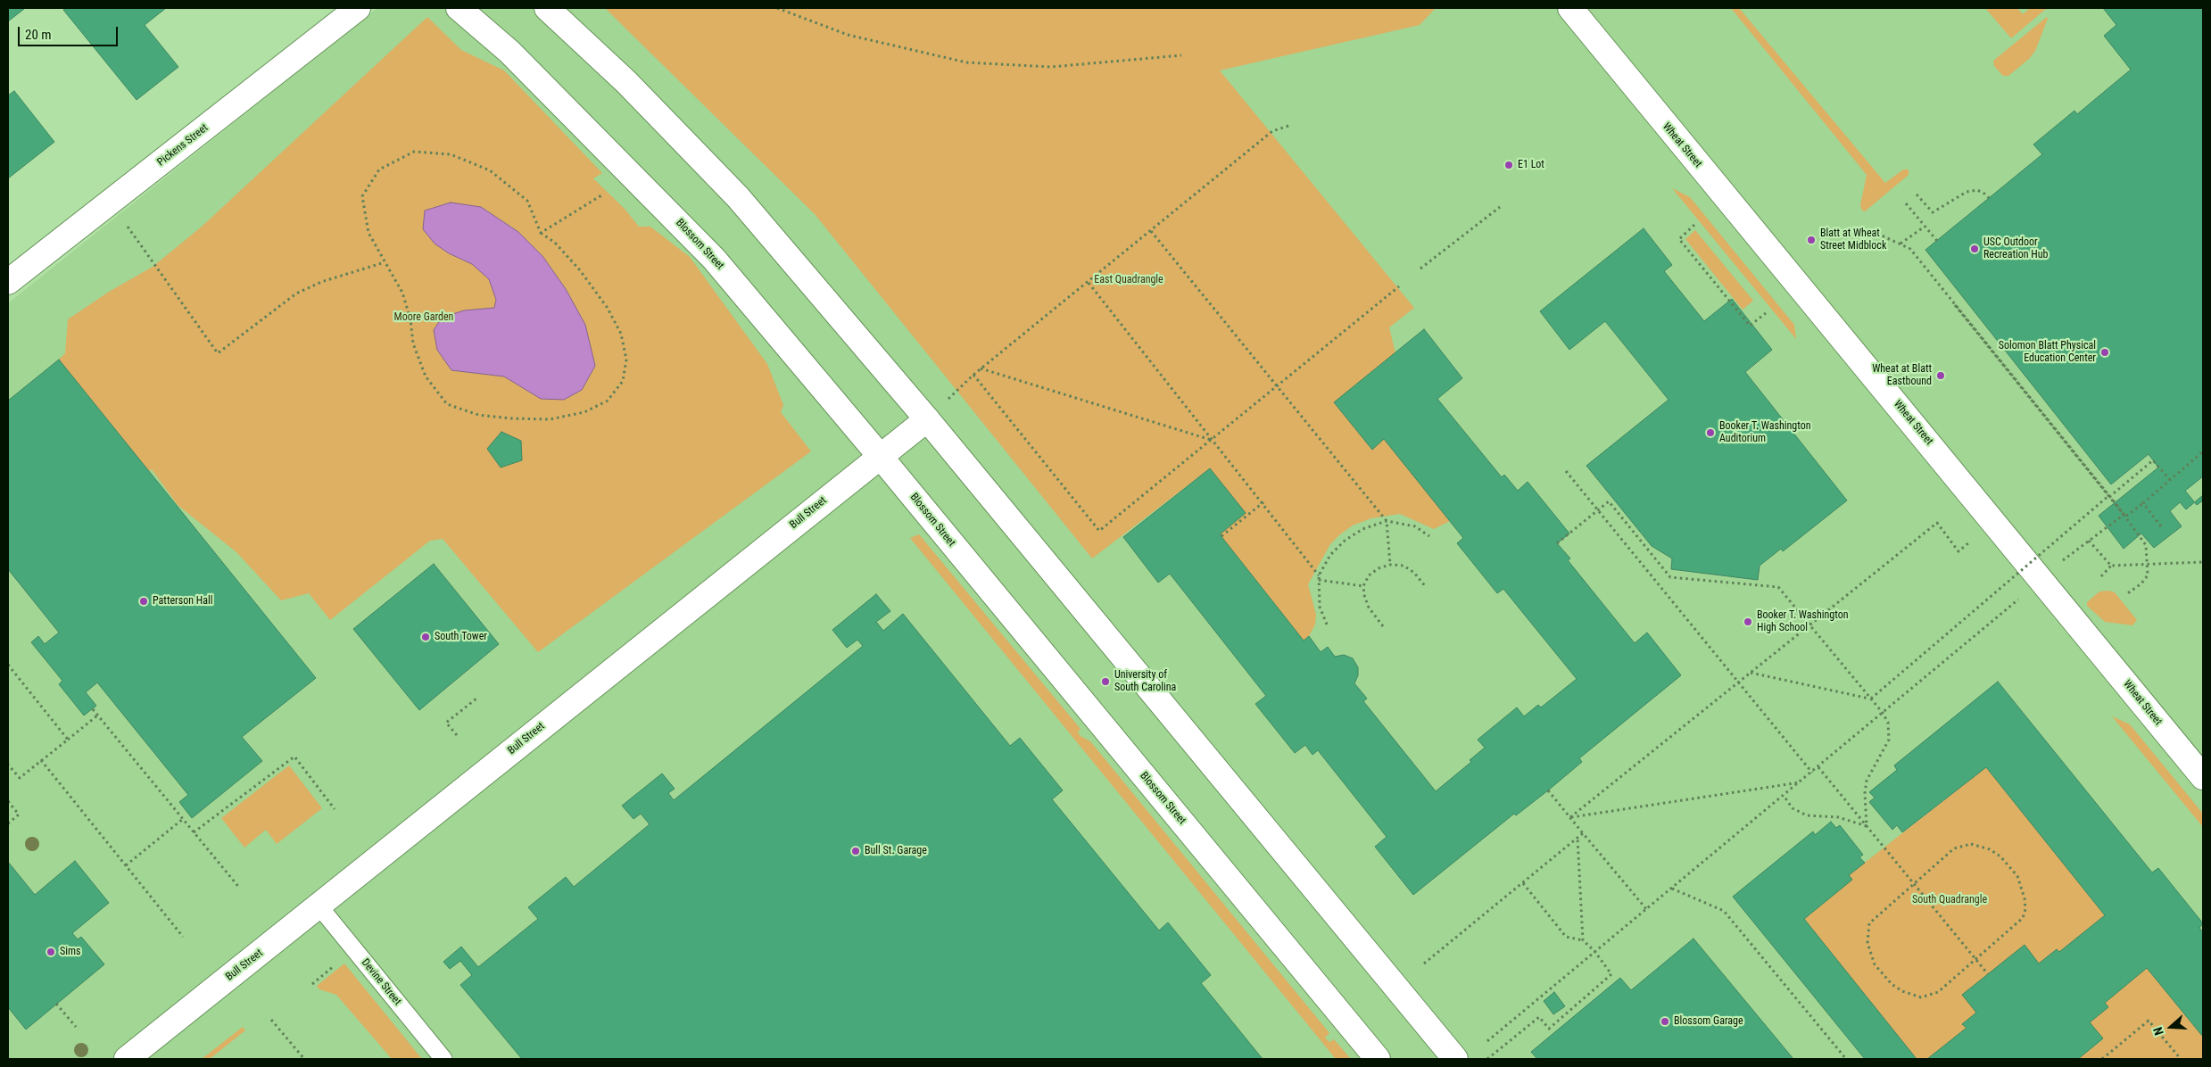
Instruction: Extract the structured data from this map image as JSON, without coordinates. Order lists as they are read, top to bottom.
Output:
{
  "streets": {
    "main road": [
      "Pickens Street",
      "Wheat Street",
      "Blossom Street",
      "Bull Street"
    ],
    "lane": ["Devine Street"]
  },
  "crossings": [
    ["Blossom Street", "Bull Street"],
    ["Bull Street", "Devine Street"]
  ],
  "parks": ["East Quadrangle", "Moore Garden", "South Quadrangle"],
  "places": [
    "E1 Lot",
    "Blatt at Wheat Street Midblock",
    "USC Outdoor Recreation Hub",
    "Solomon Blatt Physical Education Center",
    "Wheat at Blatt Eastbound",
    "Booker T. Washington Auditorium",
    "Patterson Hall",
    "Booker T. Washington High School",
    "South Tower",
    "University of South Carolina",
    "Bull St. Garage",
    "Sims",
    "Blossom Garage"
  ],
  "scale_bar": "20 m",
  "north": "left"
}
